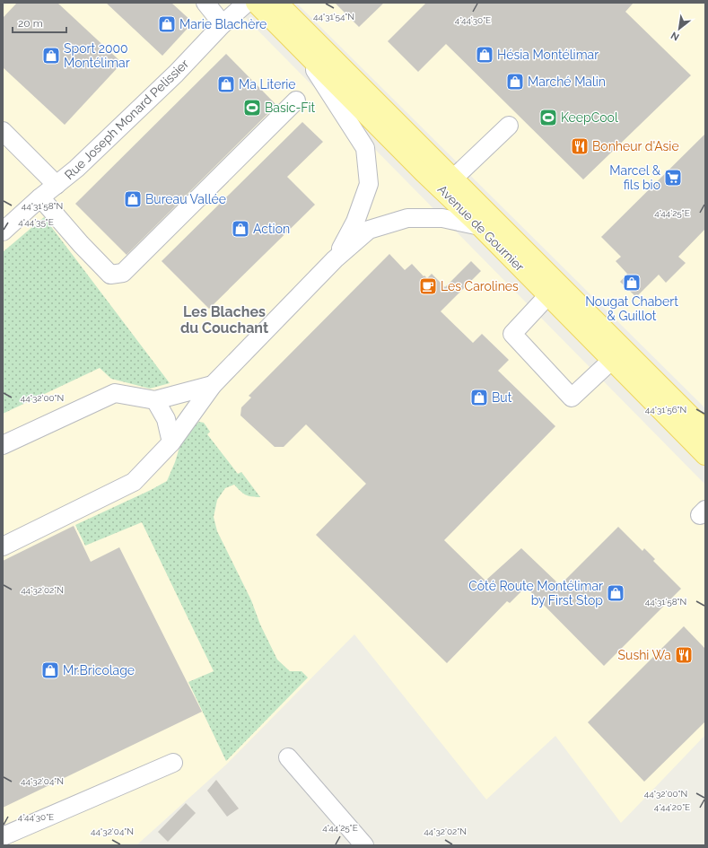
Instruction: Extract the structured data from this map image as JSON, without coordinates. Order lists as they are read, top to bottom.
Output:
{
  "streets": {
    "main road": ["Avenue de Gournier"],
    "street": ["Rue Joseph Monard Pelissier"]
  },
  "districts": ["Les Blaches du Couchant"],
  "places": {
    "shop": [
      "Marie Blachère",
      "Hésia Montélimar",
      "Sport 2000 Montélimar",
      "Marché Malin",
      "Ma Literie",
      "Bureau Vallée",
      "Action",
      "Nougat Chabert & Guillot",
      "But",
      "Côté Route Montélimar by First Stop",
      "Mr.Bricolage"
    ],
    "sports": ["Basic-Fit", "KeepCool"],
    "restaurant": ["Bonheur d'Asie", "Sushi Wa"],
    "supermarket": ["Marcel & fils bio"],
    "cafe": ["Les Carolines"]
  },
  "scale_bar": "20 m",
  "north": "bottom left",
  "coordinates": [
    "44°31'54\"N",
    "4°44'30\"E",
    "44°31'58\"N",
    "4°44'25\"E",
    "4°44'35\"E",
    "44°32'00\"N",
    "44°31'56\"N",
    "44°32'02\"N",
    "44°32'04\"N",
    "4°44'20\"E"
  ]
}
